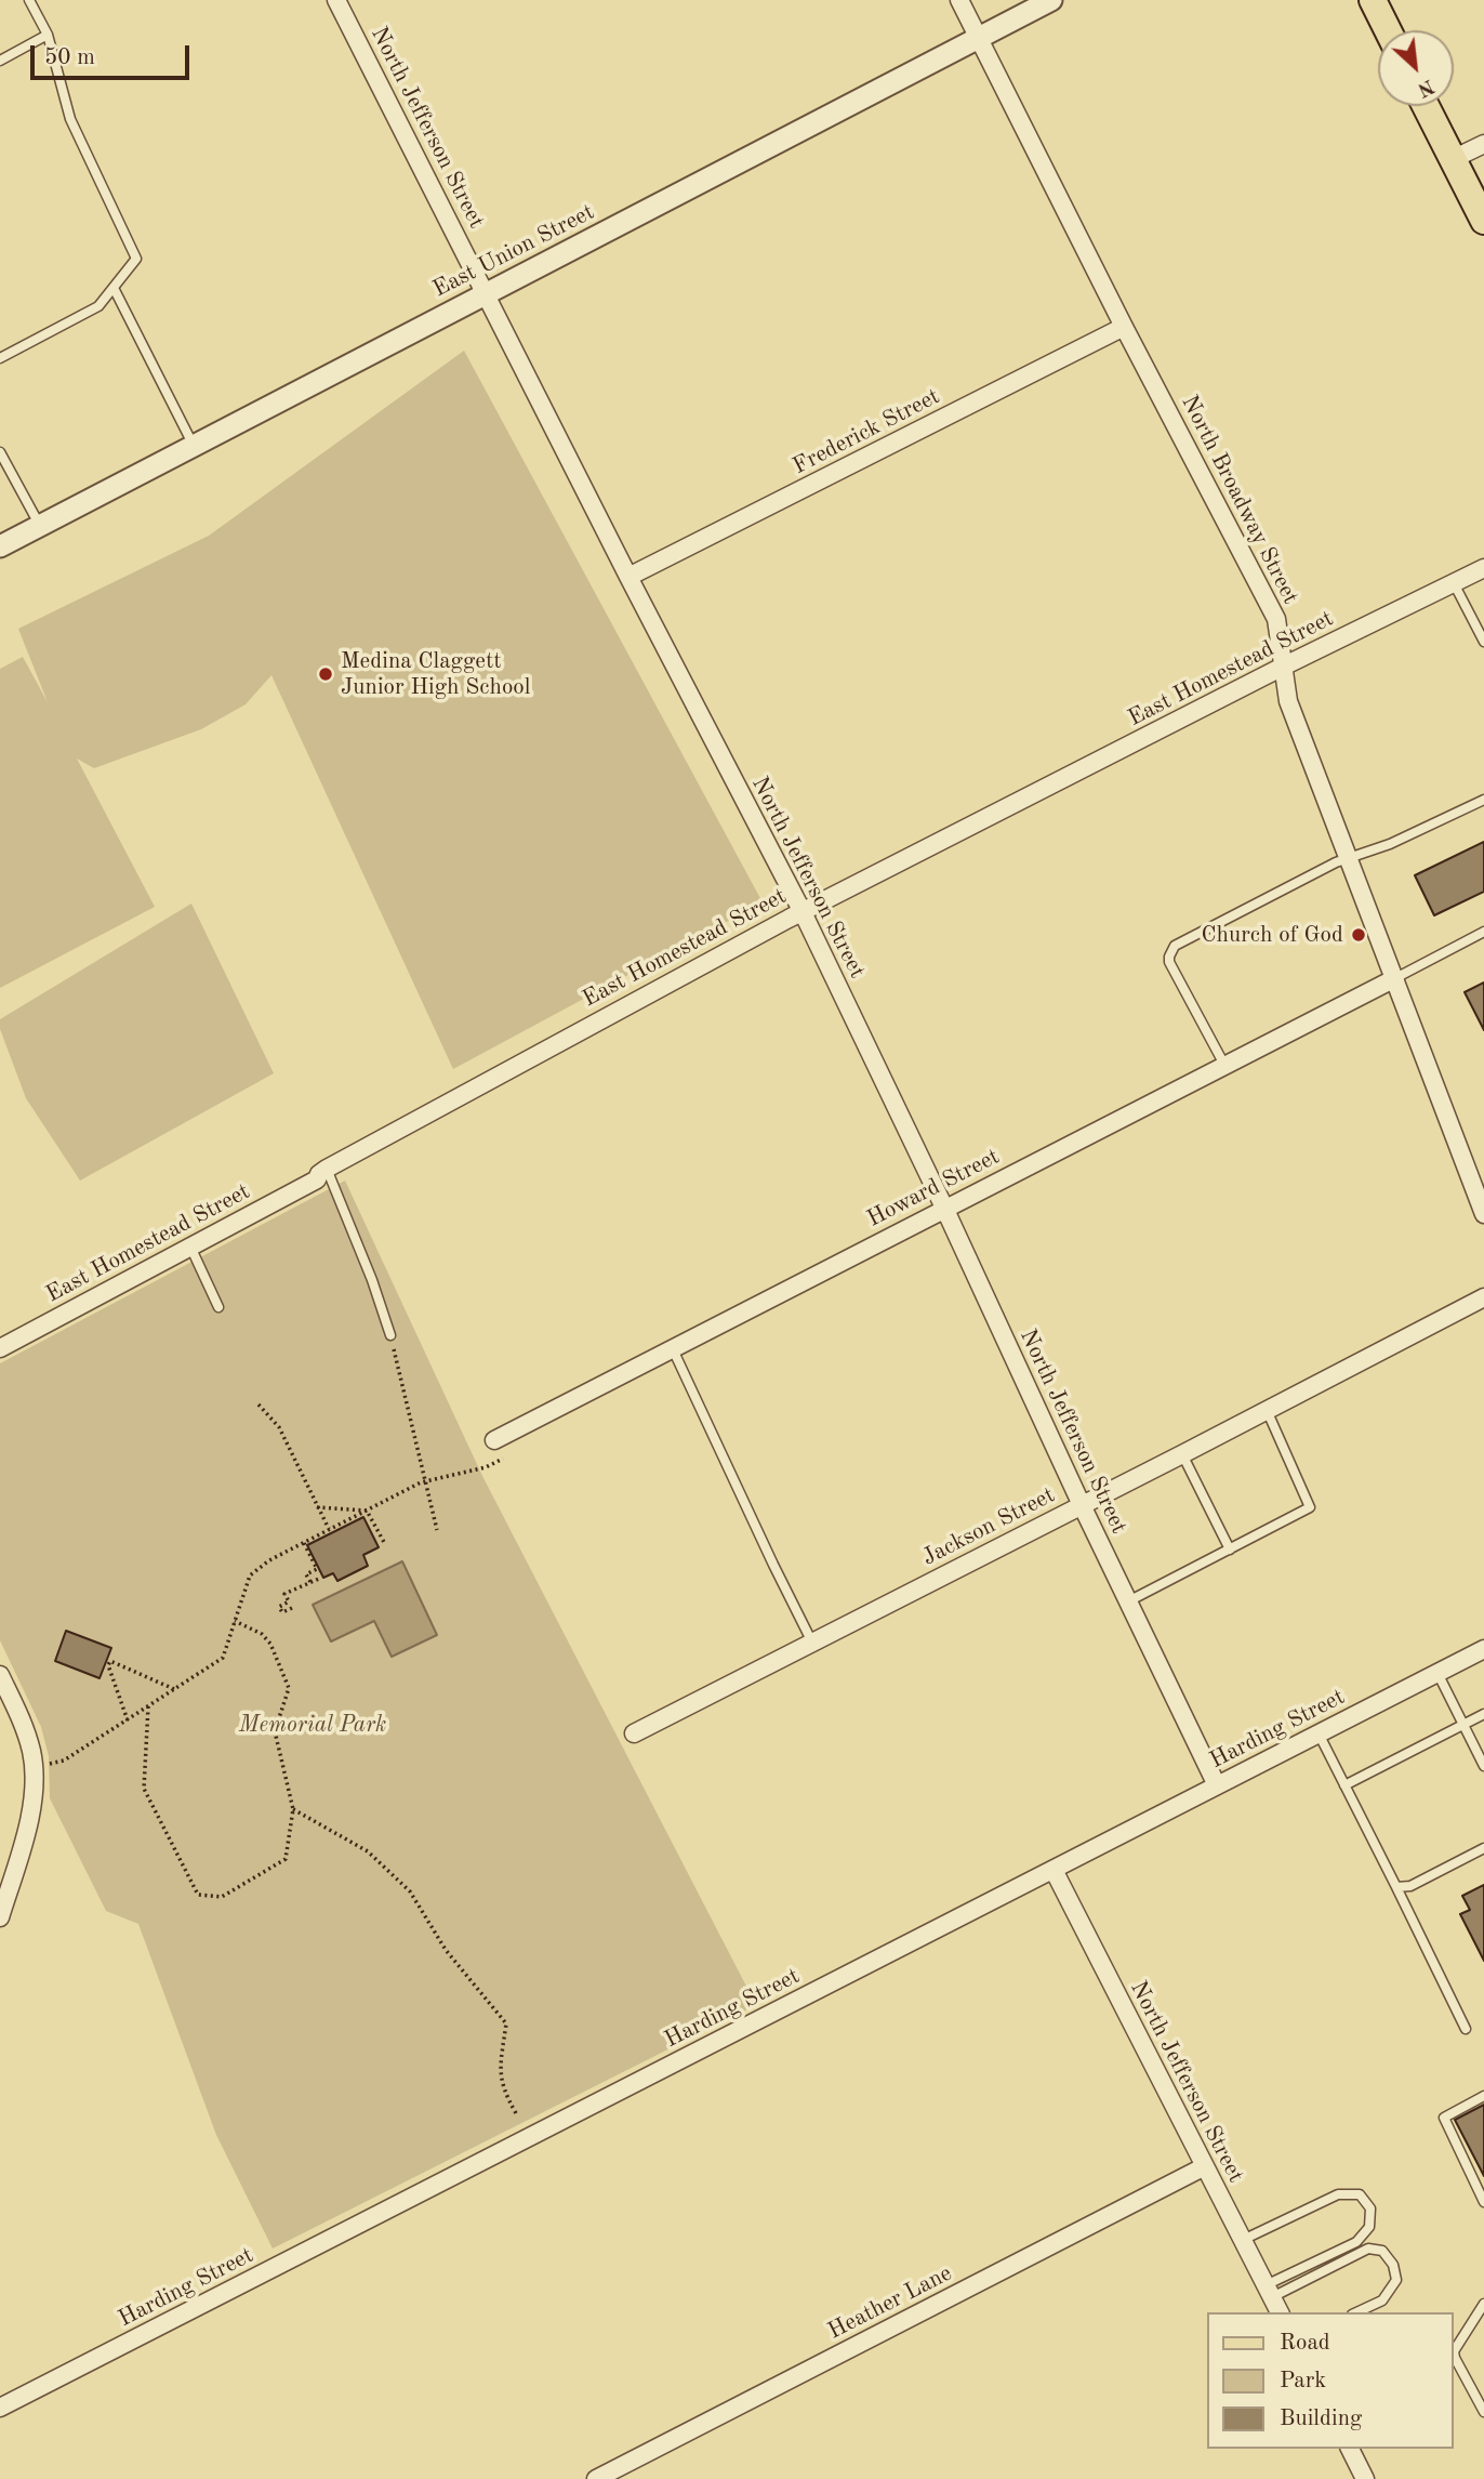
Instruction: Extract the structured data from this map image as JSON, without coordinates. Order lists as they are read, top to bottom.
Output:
{
  "streets": {
    "street": [
      "North Jefferson Street",
      "East Union Street",
      "Frederick Street",
      "North Broadway Street",
      "East Homestead Street",
      "Howard Street",
      "Jackson Street",
      "Harding Street",
      "Heather Lane"
    ]
  },
  "crossings": [
    ["North Jefferson Street", "East Union Street"],
    ["North Jefferson Street", "Frederick Street"],
    ["North Jefferson Street", "East Homestead Street"],
    ["North Jefferson Street", "Howard Street"],
    ["North Jefferson Street", "Jackson Street"],
    ["North Jefferson Street", "Harding Street"],
    ["North Jefferson Street", "Heather Lane"],
    ["East Union Street", "North Broadway Street"],
    ["Frederick Street", "North Broadway Street"],
    ["North Broadway Street", "East Homestead Street"],
    ["North Broadway Street", "Howard Street"]
  ],
  "parks": ["Memorial Park"],
  "places": ["Medina Claggett Junior High School", "Church of God"],
  "legend": ["Road", "Park", "Building"],
  "scale_bar": "50 m",
  "north": "bottom right"
}
